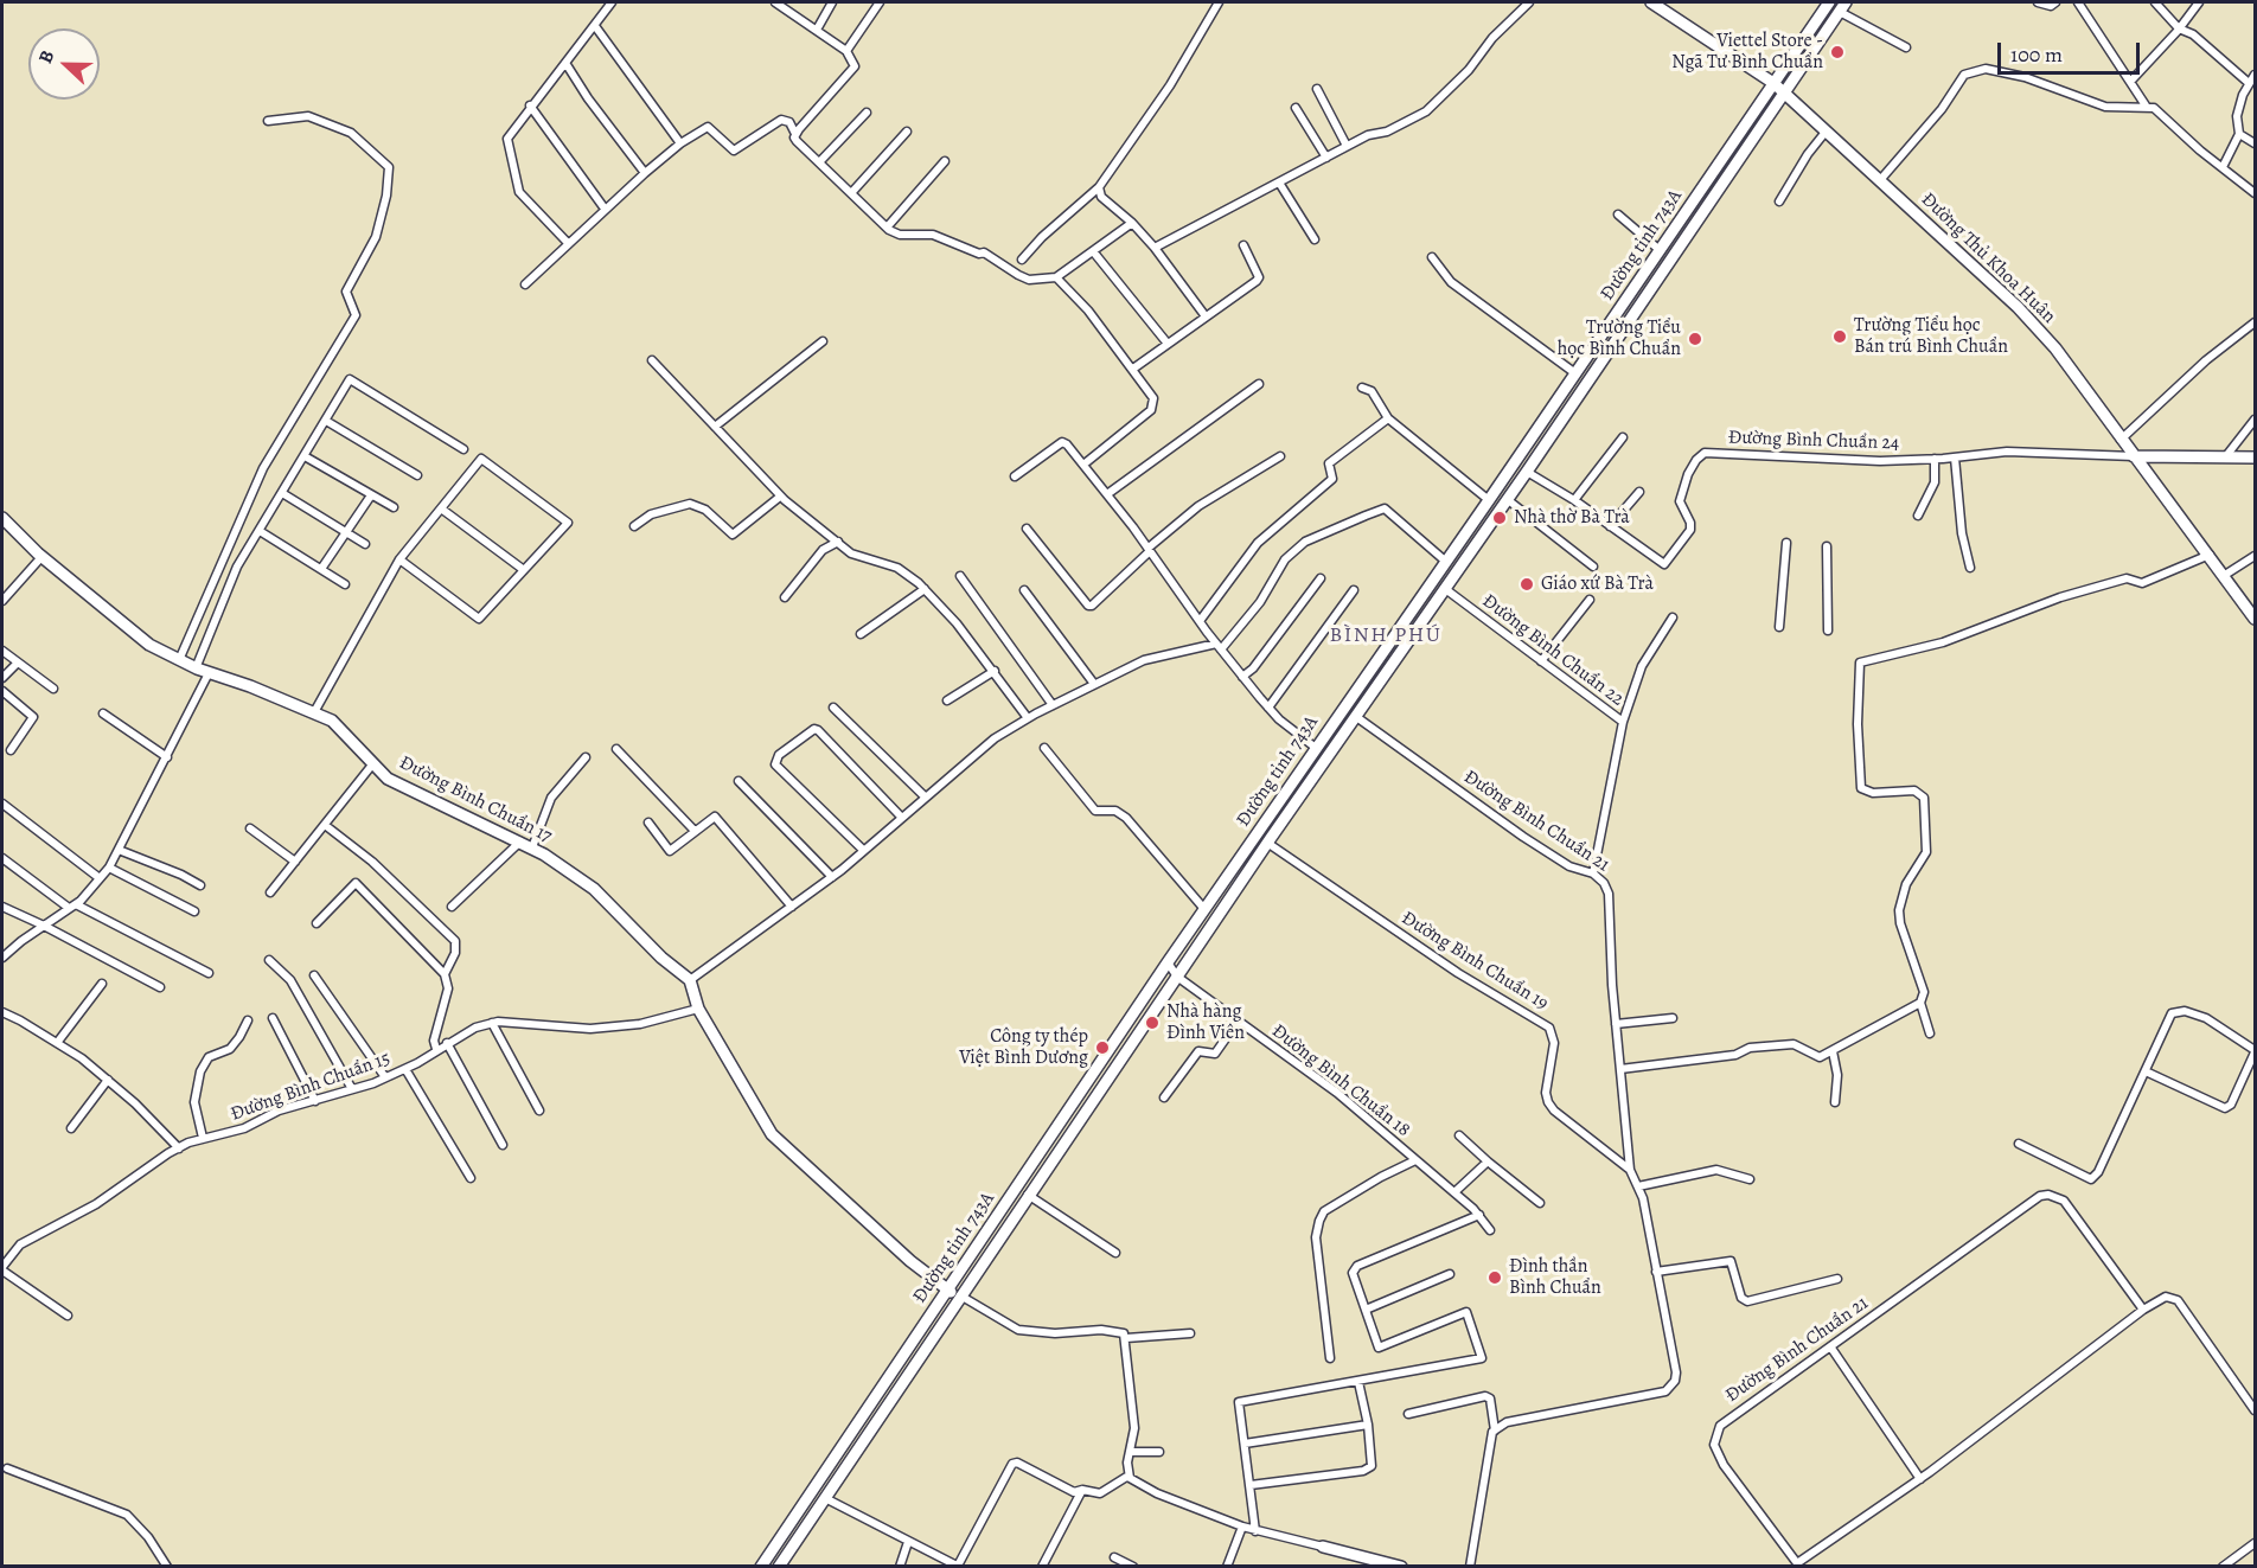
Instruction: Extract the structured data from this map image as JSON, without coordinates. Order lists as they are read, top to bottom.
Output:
{
  "streets": {
    "main road": ["Đường tỉnh 743A", "Đường Thủ Khoa Huân", "Đường Bình Chuẩn 17"],
    "street": [
      "Đường Bình Chuẩn 24",
      "Đường Bình Chuẩn 22",
      "Đường Bình Chuẩn 21",
      "Đường Bình Chuẩn 19",
      "Đường Bình Chuẩn 18",
      "Đường Bình Chuẩn 15"
    ]
  },
  "crossings": [
    ["Đường tỉnh 743A", "Đường Thủ Khoa Huân"],
    ["Đường tỉnh 743A", "Đường Bình Chuẩn 24"],
    ["Đường tỉnh 743A", "Đường Bình Chuẩn 22"],
    ["Đường tỉnh 743A", "Đường Bình Chuẩn 21"],
    ["Đường tỉnh 743A", "Đường Bình Chuẩn 19"],
    ["Đường tỉnh 743A", "Đường Bình Chuẩn 18"],
    ["Đường Thủ Khoa Huân", "Đường Bình Chuẩn 24"],
    ["Đường Bình Chuẩn 22", "Đường Bình Chuẩn 21"],
    ["Đường Bình Chuẩn 21", "Đường Bình Chuẩn 19"]
  ],
  "districts": ["BÌNH PHÚ"],
  "places": [
    "Viettel Store - Ngã Tư Bình Chuẩn",
    "Trường Tiểu học Bán trú Bình Chuẩn",
    "Trường Tiểu học Bình Chuẩn",
    "Nhà thờ Bà Trà",
    "Giáo xứ Bà Trà",
    "Nhà hàng Đình Viên",
    "Công ty thép Việt Bình Dương",
    "Đình thần Bình Chuẩn"
  ],
  "scale_bar": "100 m",
  "north": "left"
}
